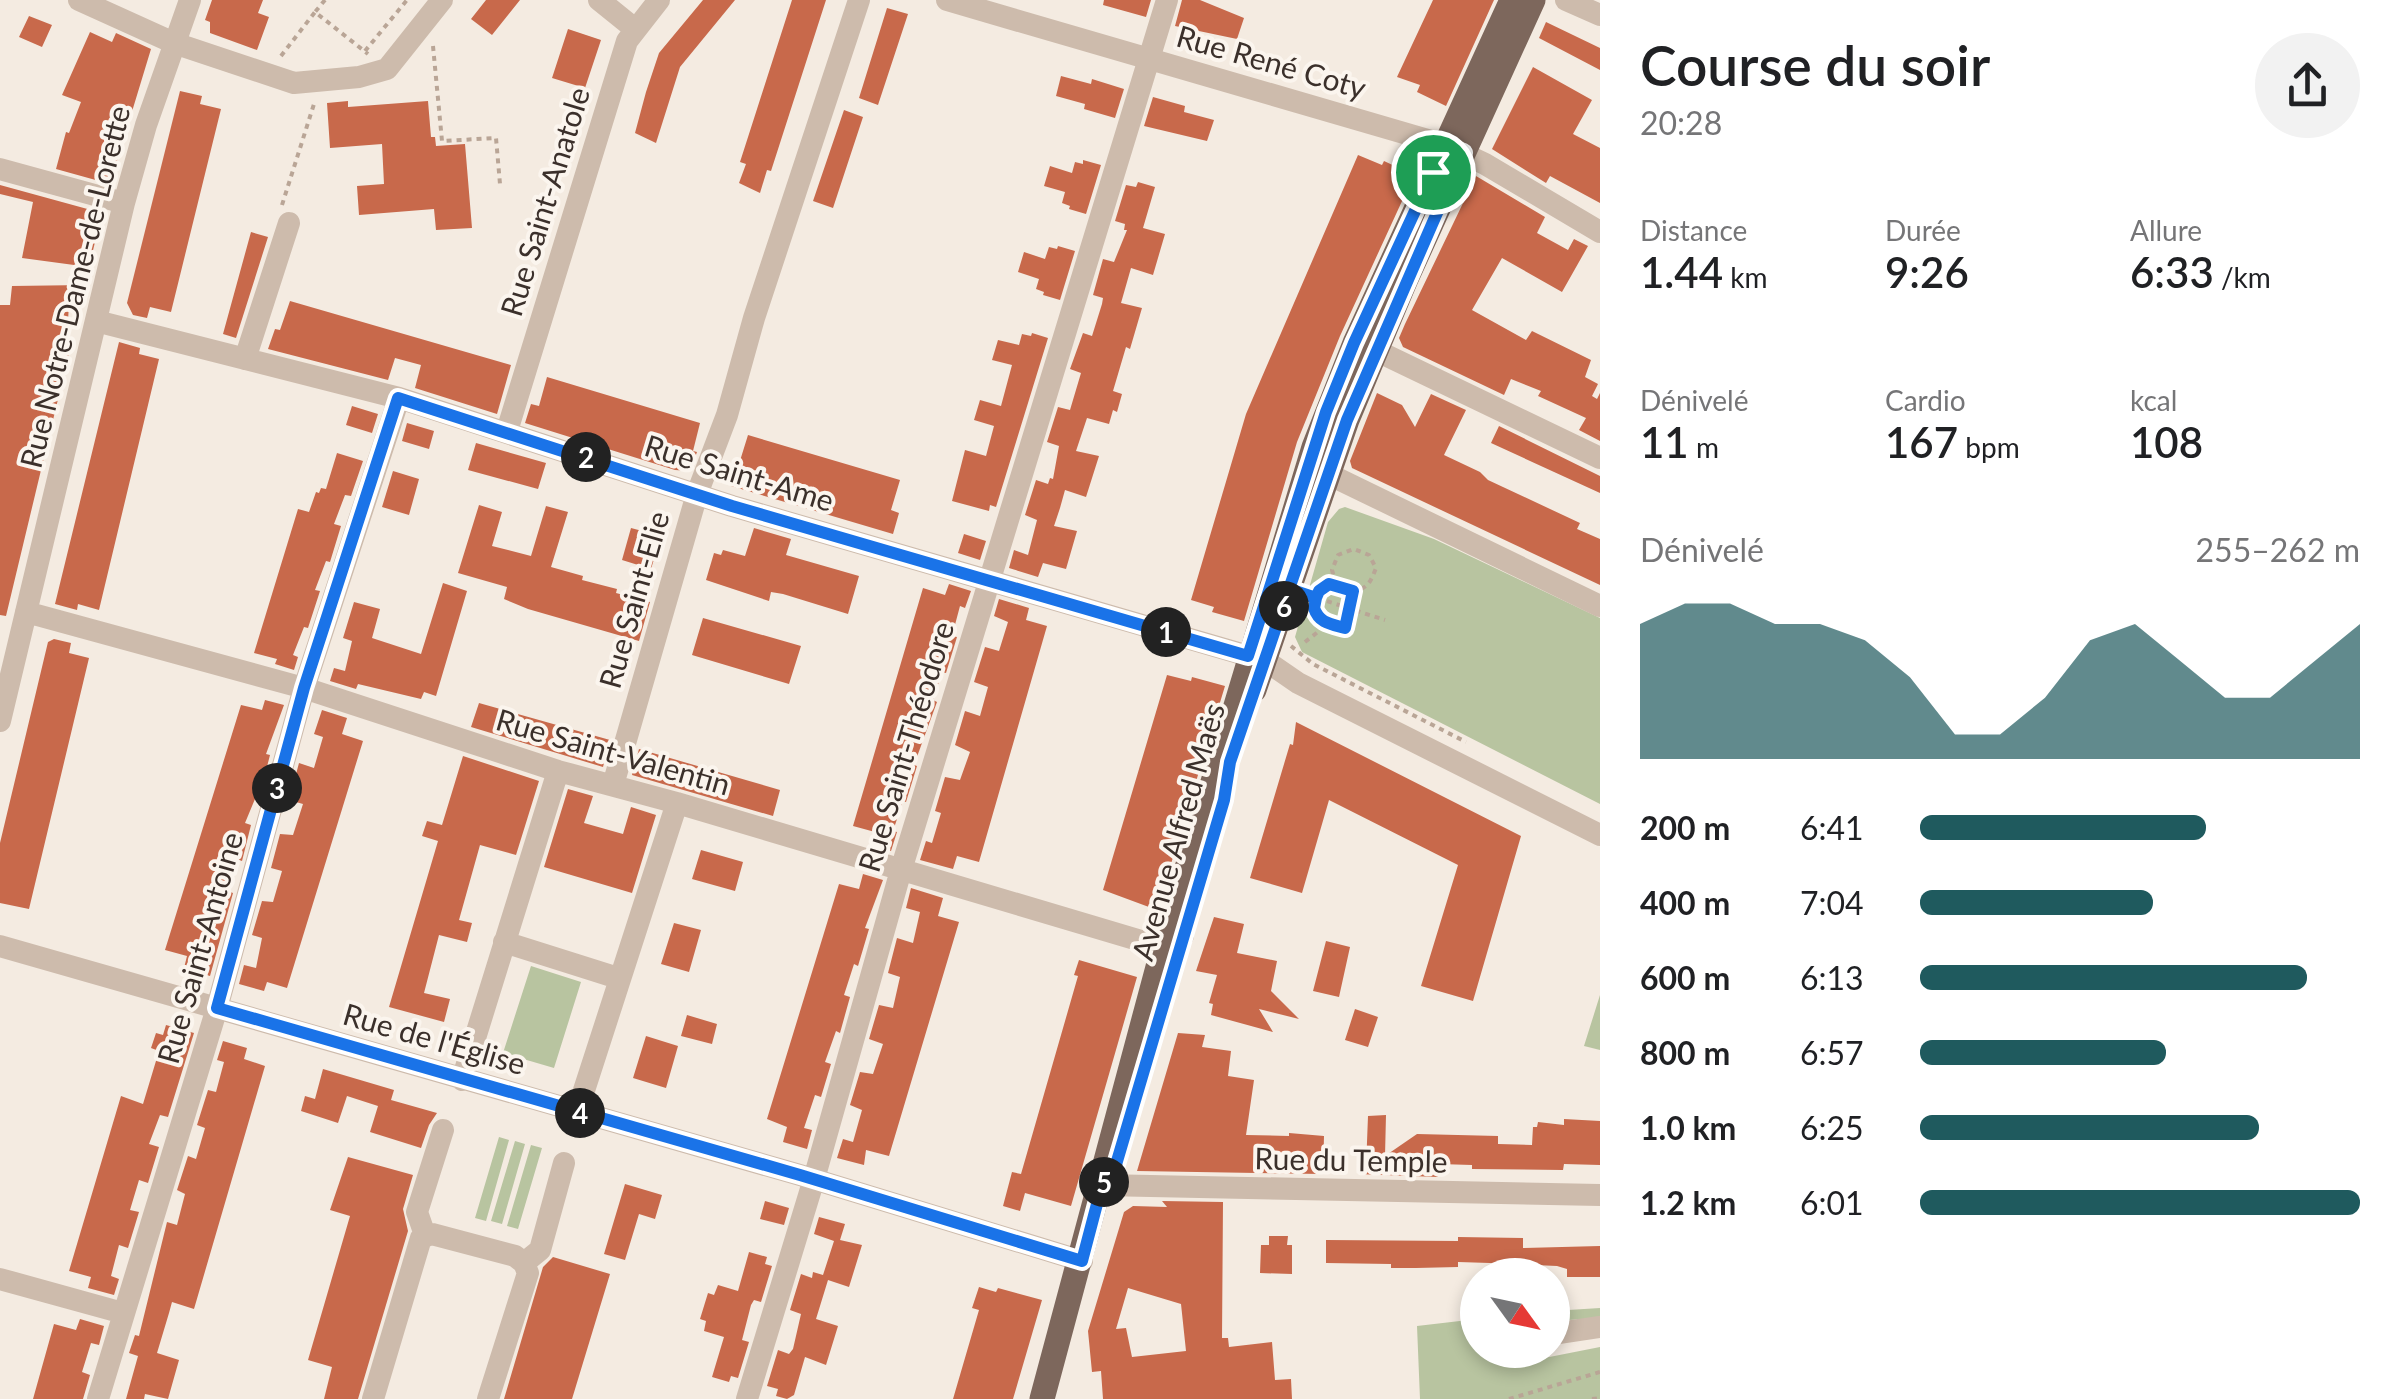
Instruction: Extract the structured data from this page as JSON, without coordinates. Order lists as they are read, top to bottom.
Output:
{
  "streets": {
    "main road": ["Avenue Alfred Maës"],
    "street": [
      "Rue René Coty",
      "Rue Saint-Anatole",
      "Rue Notre-Dame-de-Lorette",
      "Rue Saint-Ame",
      "Rue Saint-Elie",
      "Rue Saint-Théodore",
      "Rue Saint-Valentin",
      "Rue Saint-Antoine",
      "Rue de l'Église",
      "Rue du Temple"
    ]
  },
  "crossings": [
    ["Rue René Coty", "Rue Saint-Théodore"],
    ["Rue René Coty", "Avenue Alfred Maës"],
    ["Rue Saint-Anatole", "Rue Saint-Ame"],
    ["Rue Notre-Dame-de-Lorette", "Rue Saint-Ame"],
    ["Rue Notre-Dame-de-Lorette", "Rue Saint-Valentin"],
    ["Rue Saint-Ame", "Rue Saint-Elie"],
    ["Rue Saint-Ame", "Rue Saint-Théodore"],
    ["Rue Saint-Ame", "Avenue Alfred Maës"],
    ["Rue Saint-Ame", "Rue Saint-Antoine"],
    ["Rue Saint-Elie", "Rue Saint-Valentin"],
    ["Rue Saint-Théodore", "Rue Saint-Valentin"],
    ["Rue Saint-Théodore", "Rue de l'Église"],
    ["Rue Saint-Valentin", "Avenue Alfred Maës"],
    ["Rue Saint-Valentin", "Rue Saint-Antoine"],
    ["Avenue Alfred Maës", "Rue de l'Église"],
    ["Avenue Alfred Maës", "Rue du Temple"],
    ["Rue Saint-Antoine", "Rue de l'Église"]
  ],
  "north": "bottom right",
  "page": {
    "heading": ["Course du soir", "20:28"],
    "stats": [
      ["Distance", "1.44 km"],
      ["Durée", "9:26"],
      ["Allure", "6:33 /km"],
      ["Dénivelé", "11 m"],
      ["Cardio", "167 bpm"],
      ["kcal", "108"]
    ],
    "pins": [
      "2",
      "6",
      "1",
      "3",
      "4",
      "5"
    ],
    "chart": ["Dénivelé", "255–262 m"],
    "list": [
      {
        "name": "200 m",
        "note": "6:41"
      },
      {
        "name": "400 m",
        "note": "7:04"
      },
      {
        "name": "600 m",
        "note": "6:13"
      },
      {
        "name": "800 m",
        "note": "6:57"
      },
      {
        "name": "1.0 km",
        "note": "6:25"
      },
      {
        "name": "1.2 km",
        "note": "6:01"
      }
    ]
  }
}
